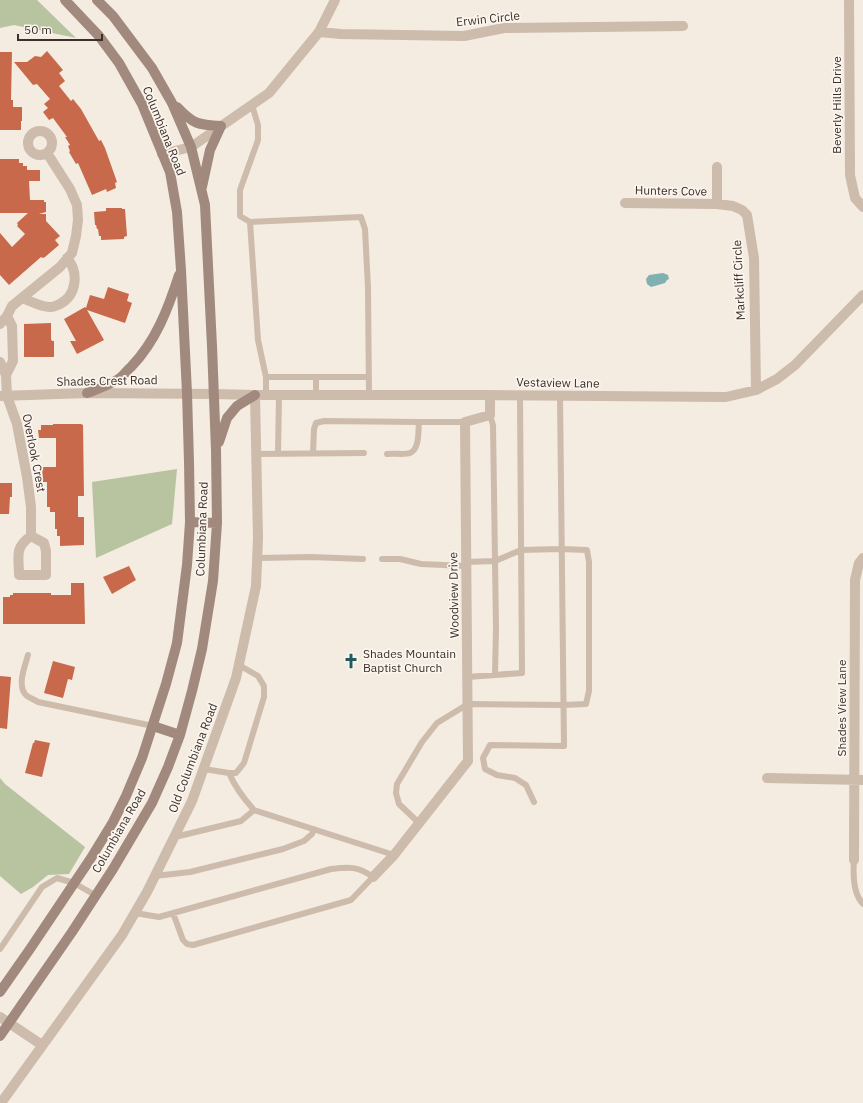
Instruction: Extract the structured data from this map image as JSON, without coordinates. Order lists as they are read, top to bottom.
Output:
{
  "streets": {
    "main road": ["Columbiana Road"],
    "street": [
      "Erwin Circle",
      "Beverly Hills Drive",
      "Hunters Cove",
      "Markcliff Circle",
      "Shades Crest Road",
      "Vestaview Lane",
      "Overlook Crest",
      "Woodview Drive",
      "Shades View Lane",
      "Old Columbiana Road"
    ]
  },
  "crossings": [
    ["Columbiana Road", "Shades Crest Road"],
    ["Columbiana Road", "Vestaview Lane"],
    ["Hunters Cove", "Markcliff Circle"],
    ["Markcliff Circle", "Vestaview Lane"],
    ["Shades Crest Road", "Vestaview Lane"],
    ["Shades Crest Road", "Overlook Crest"],
    ["Vestaview Lane", "Old Columbiana Road"]
  ],
  "places": {
    "church": ["Shades Mountain Baptist Church"]
  },
  "scale_bar": "50 m"
}
